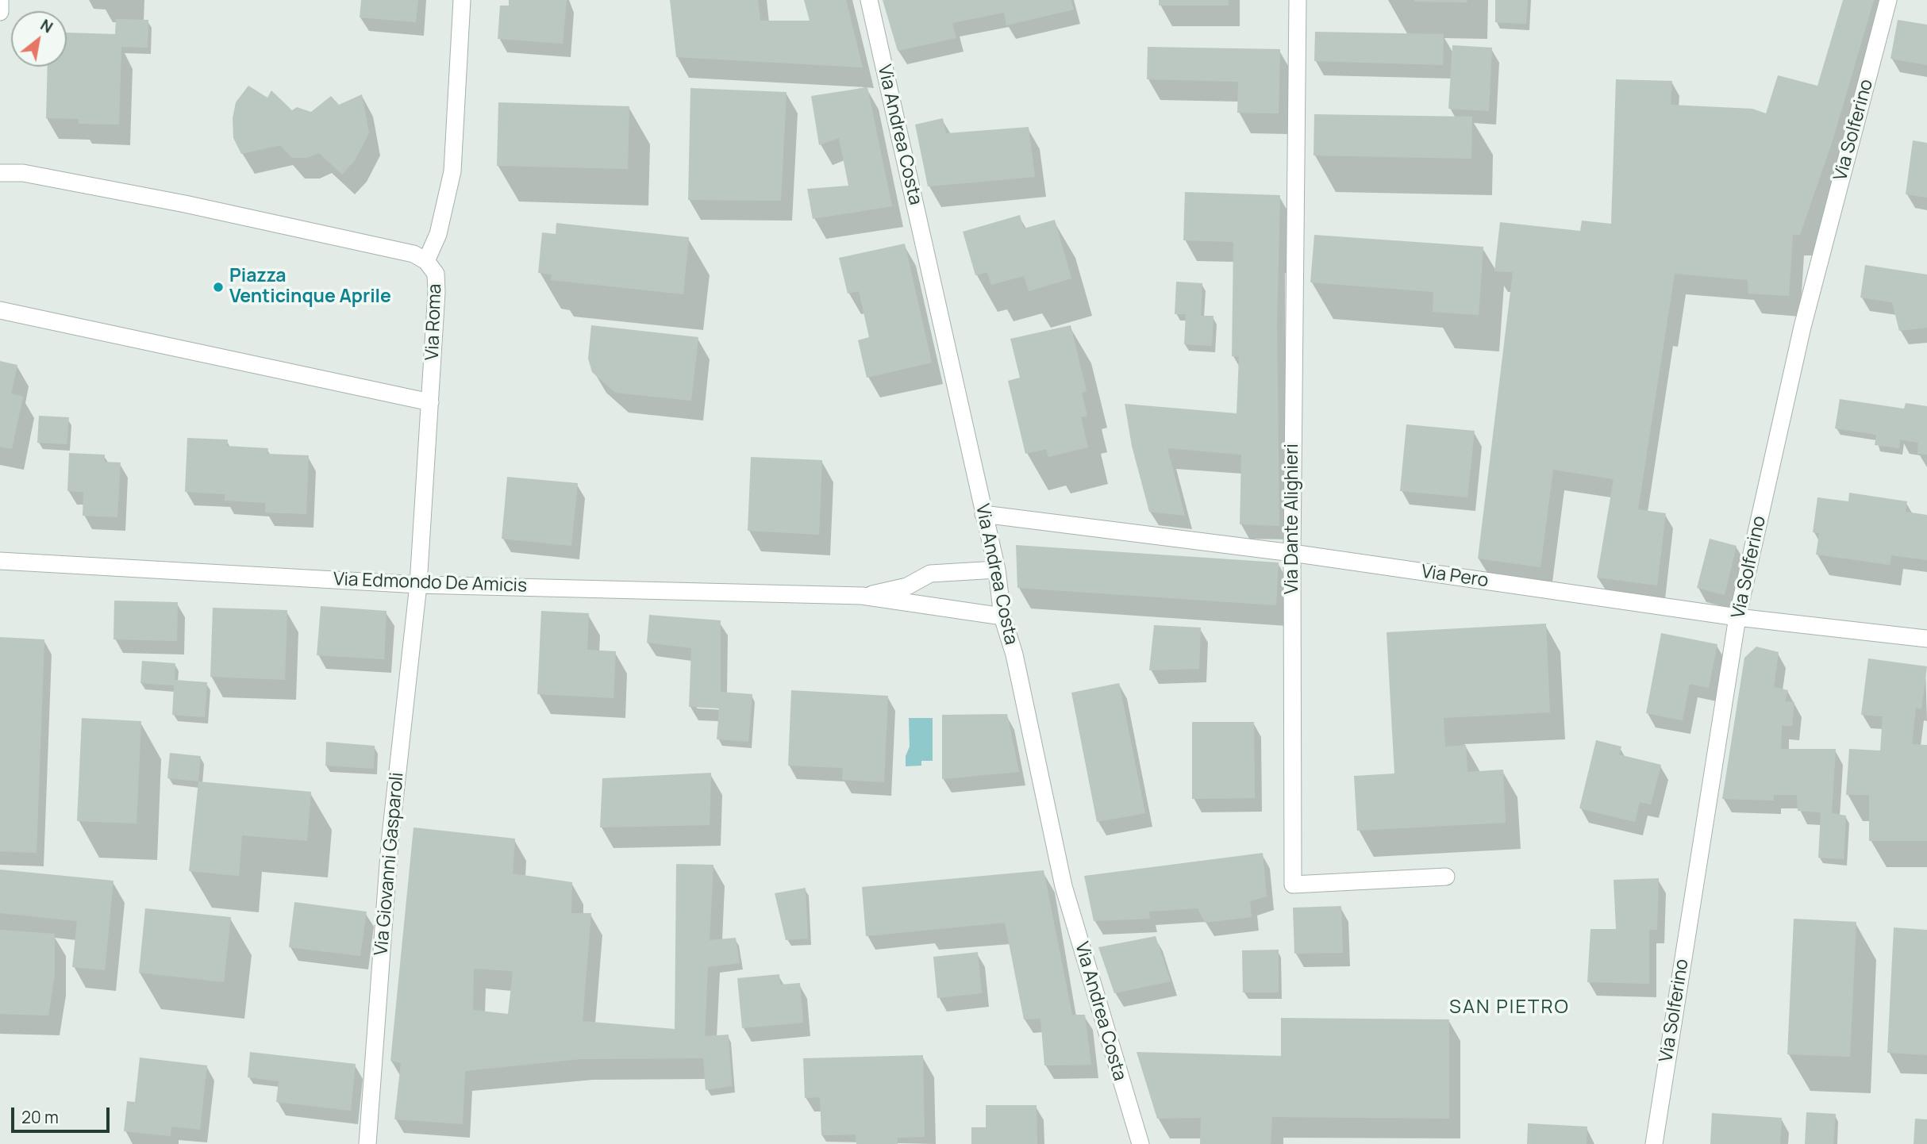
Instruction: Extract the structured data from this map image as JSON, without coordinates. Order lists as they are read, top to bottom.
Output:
{
  "streets": {
    "street": [
      "Via Solferino",
      "Via Andrea Costa",
      "Via Roma",
      "Via Dante Alighieri",
      "Via Pero",
      "Via Edmondo De Amicis",
      "Via Giovanni Gasparoli"
    ]
  },
  "crossings": [
    ["Via Solferino", "Via Pero"],
    ["Via Andrea Costa", "Via Pero"],
    ["Via Andrea Costa", "Via Edmondo De Amicis"],
    ["Via Roma", "Via Edmondo De Amicis"],
    ["Via Roma", "Via Giovanni Gasparoli"],
    ["Via Dante Alighieri", "Via Pero"],
    ["Via Edmondo De Amicis", "Via Giovanni Gasparoli"]
  ],
  "districts": ["SAN PIETRO"],
  "places": ["Piazza Venticinque Aprile"],
  "scale_bar": "20 m",
  "north": "top right"
}
